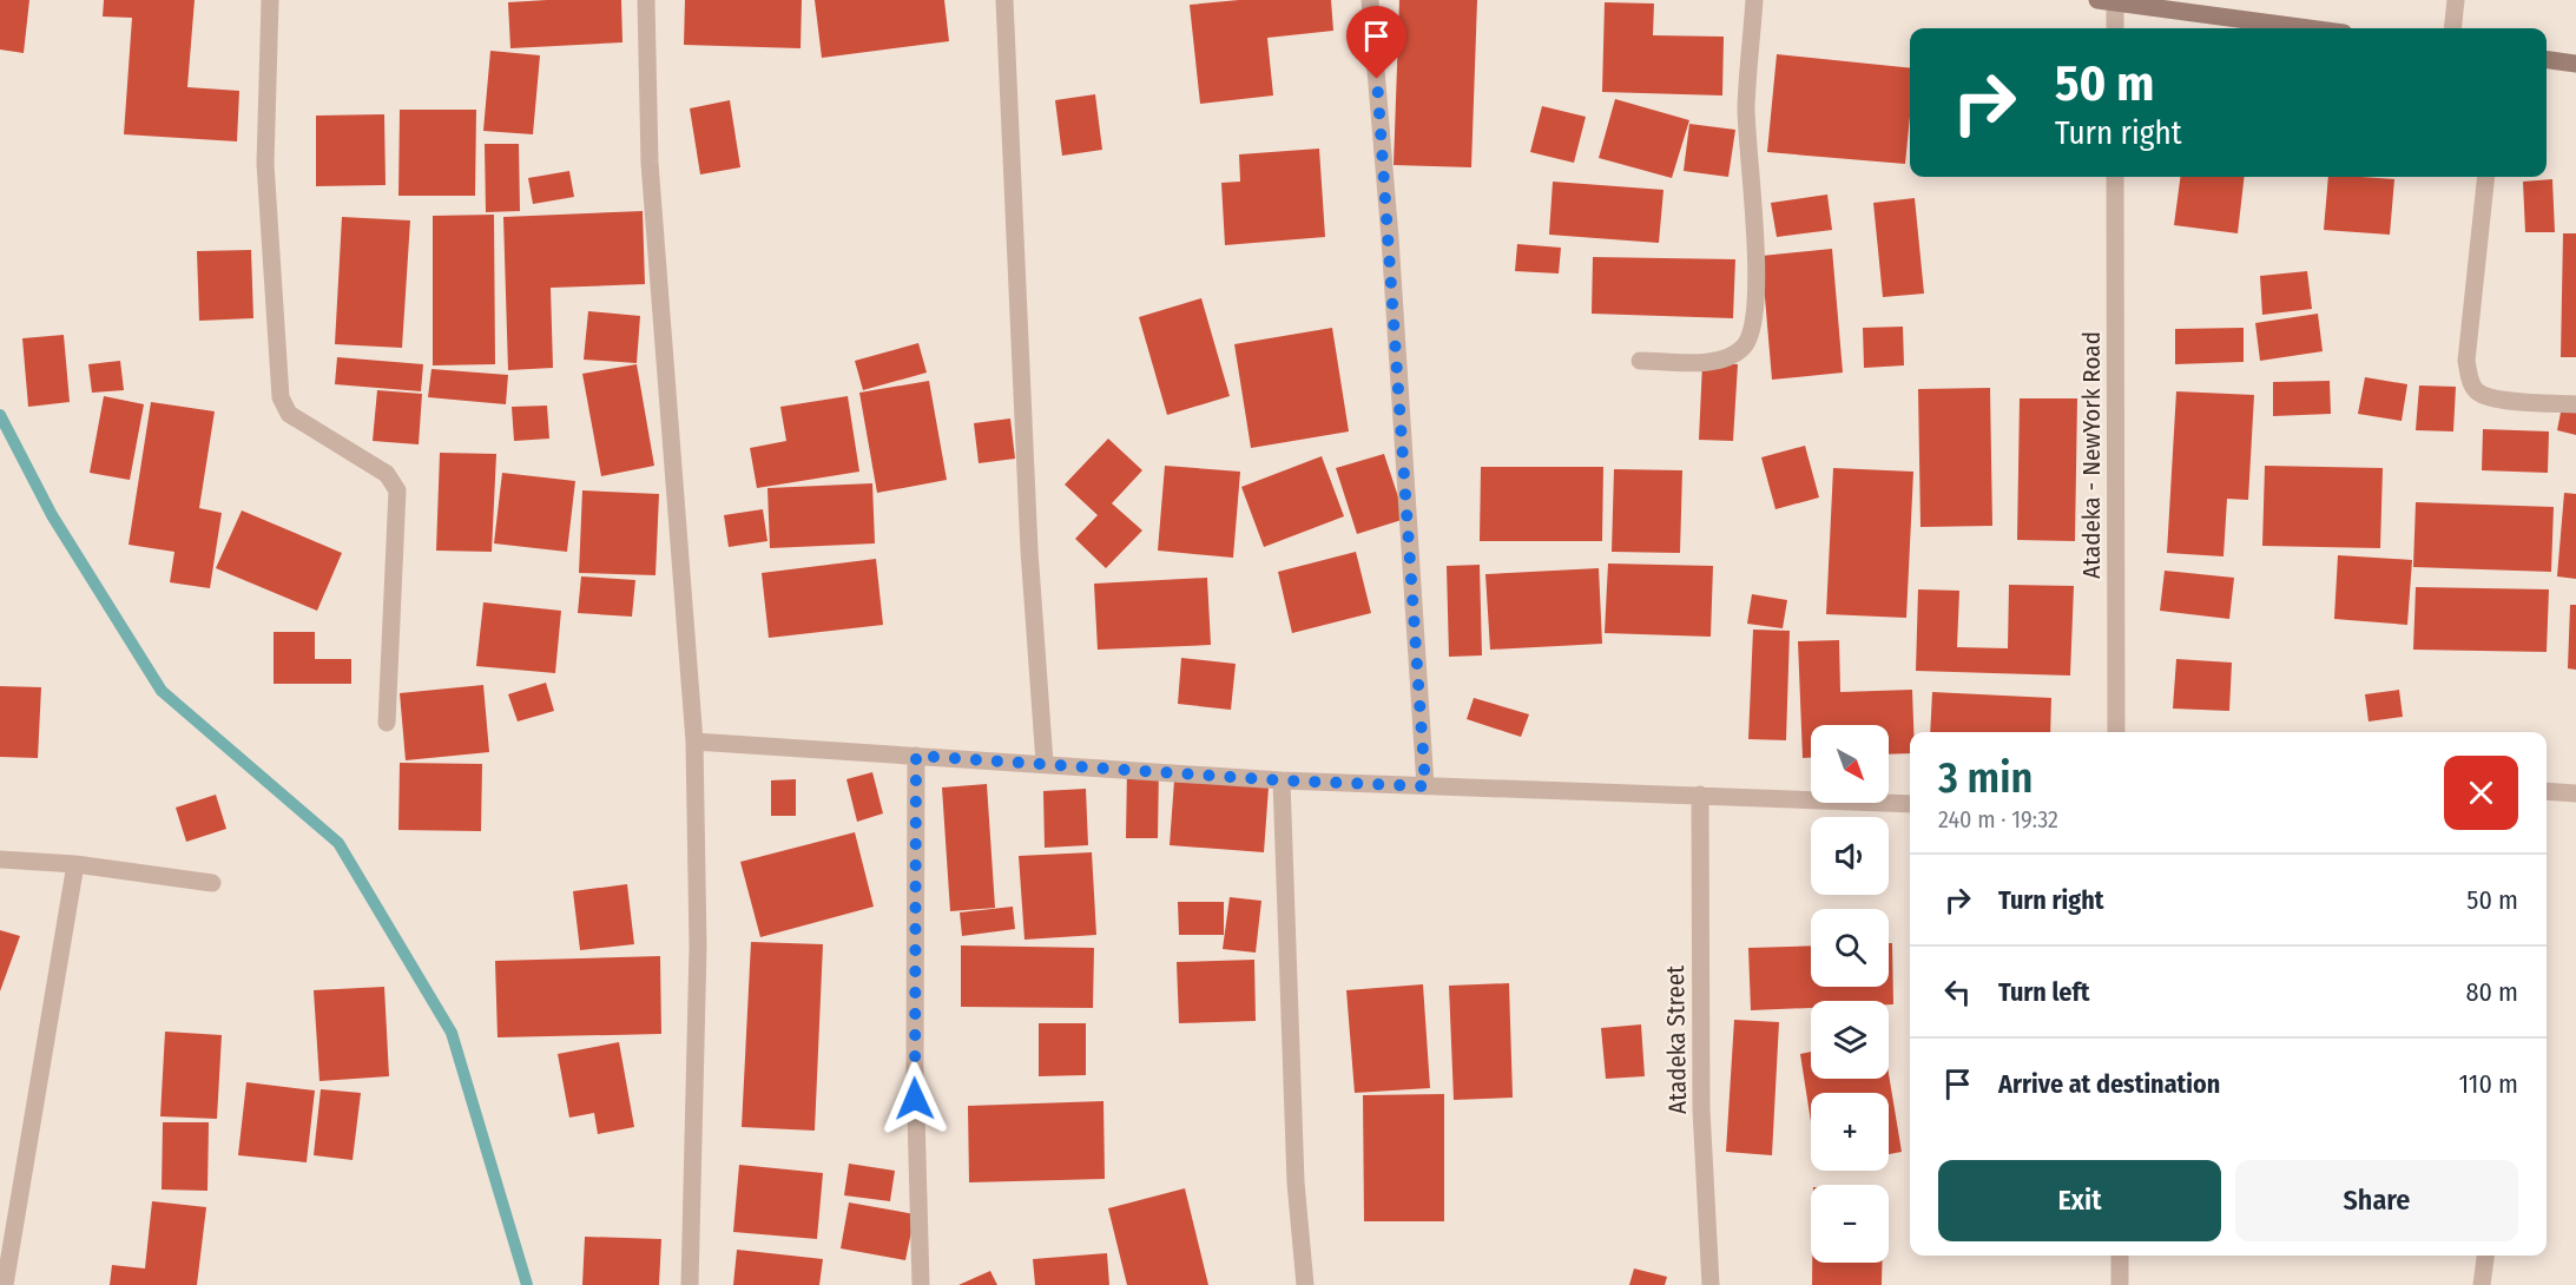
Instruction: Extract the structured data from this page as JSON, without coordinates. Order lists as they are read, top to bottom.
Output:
{
  "streets": {
    "street": ["Atadeka - NewYork Road", "Atadeka Street"]
  },
  "north": "bottom right",
  "page": {
    "turn": ["50 m", "Turn right"],
    "map_buttons": ["+", "−"],
    "heading": ["3 min", "240 m · 19:32"],
    "list": [
      {
        "name": "Turn right",
        "value": "50 m"
      },
      {
        "name": "Turn left",
        "value": "80 m"
      },
      {
        "name": "Arrive at destination",
        "value": "110 m"
      }
    ],
    "buttons": ["Exit", "Share"]
  }
}
